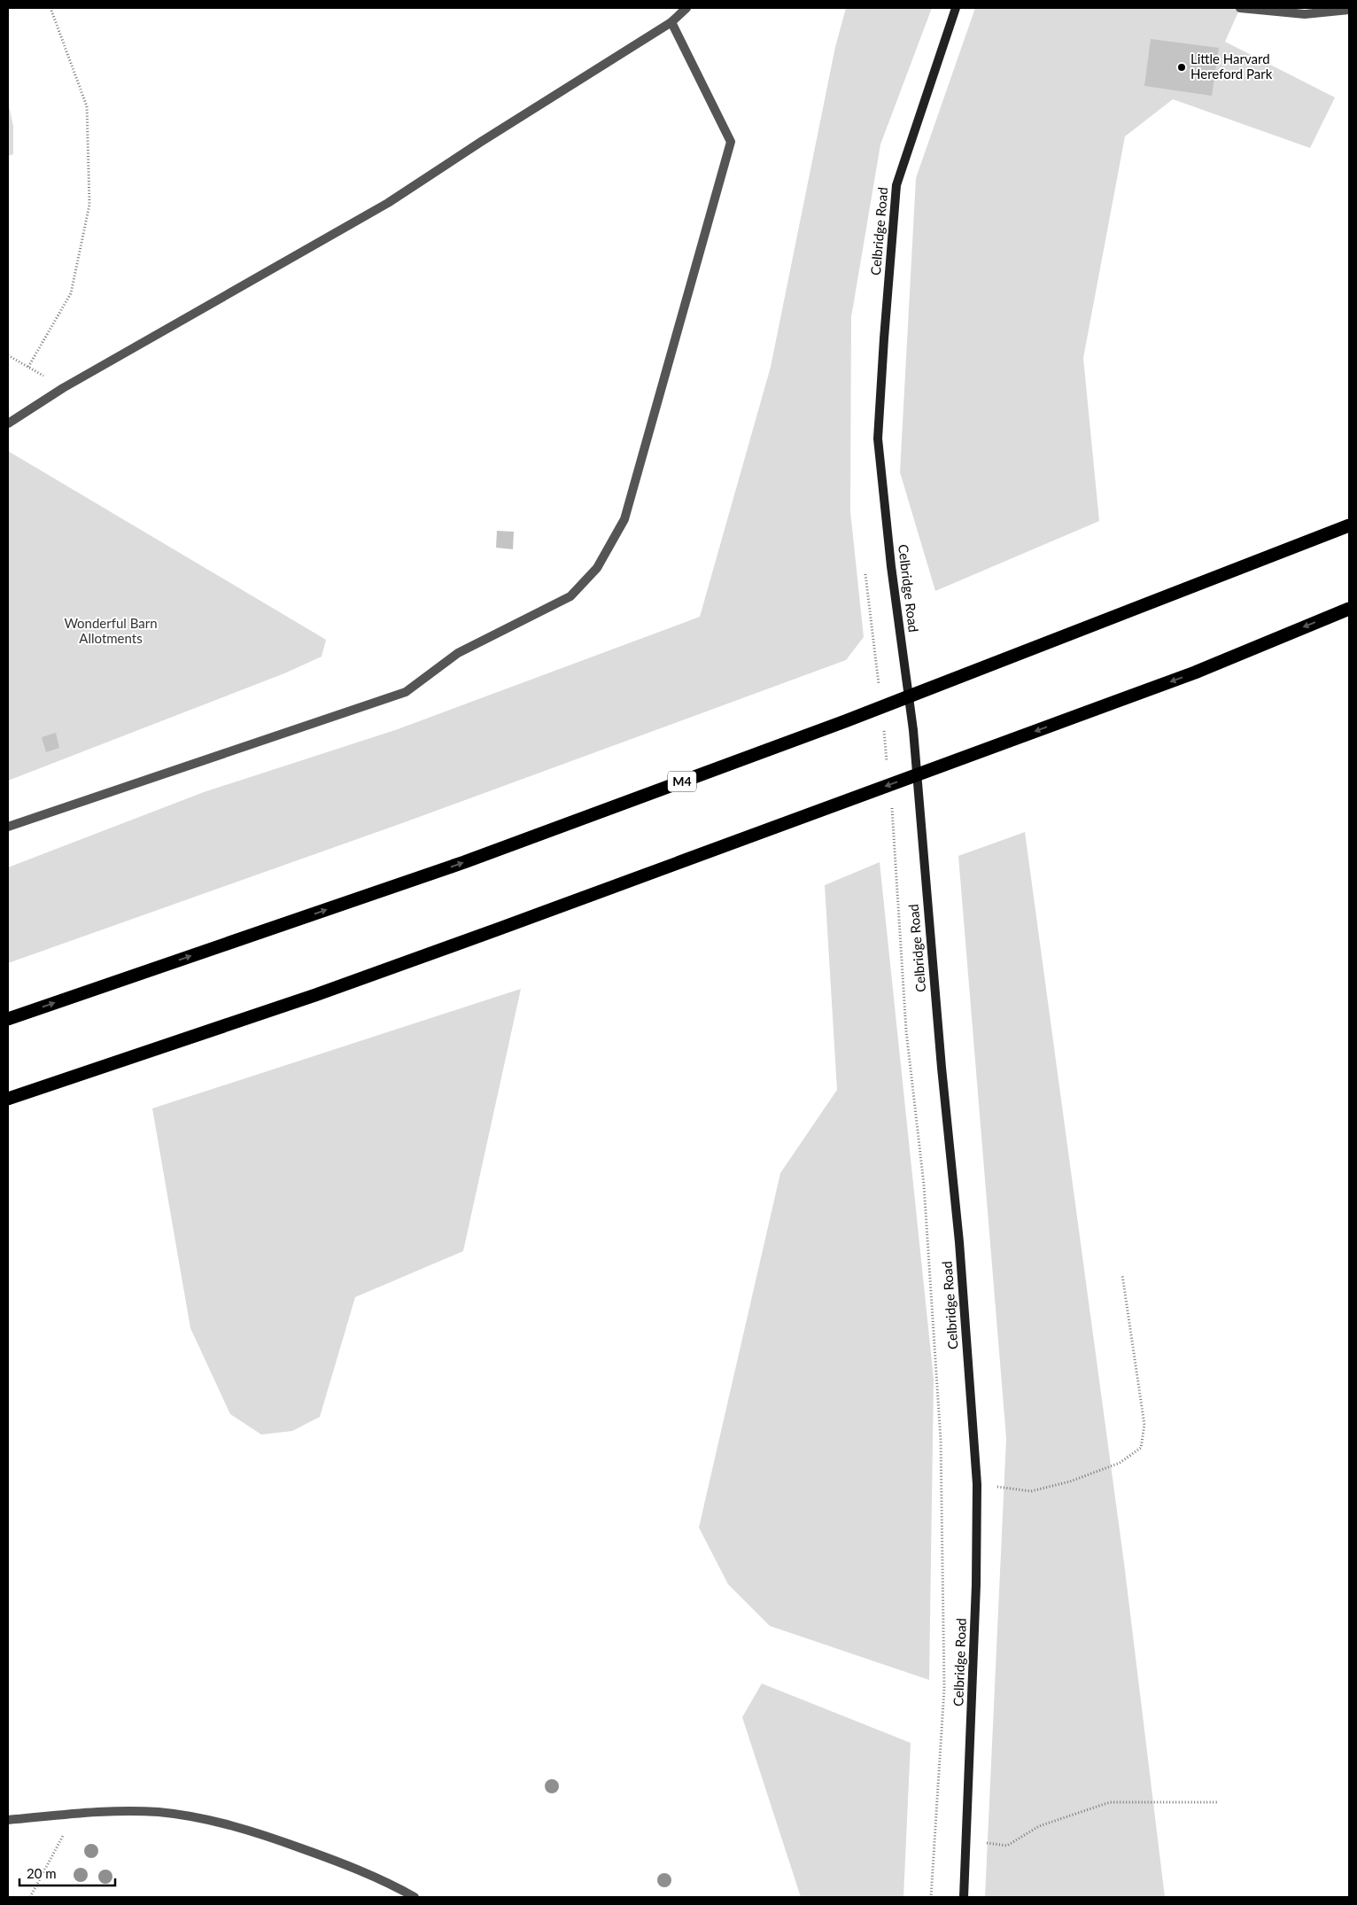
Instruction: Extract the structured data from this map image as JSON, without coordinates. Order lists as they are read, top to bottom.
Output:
{
  "streets": {
    "highway": ["M4"],
    "main road": ["Celbridge Road"]
  },
  "parks": ["Wonderful Barn Allotments"],
  "places": ["Little Harvard Hereford Park"],
  "scale_bar": "20 m"
}
